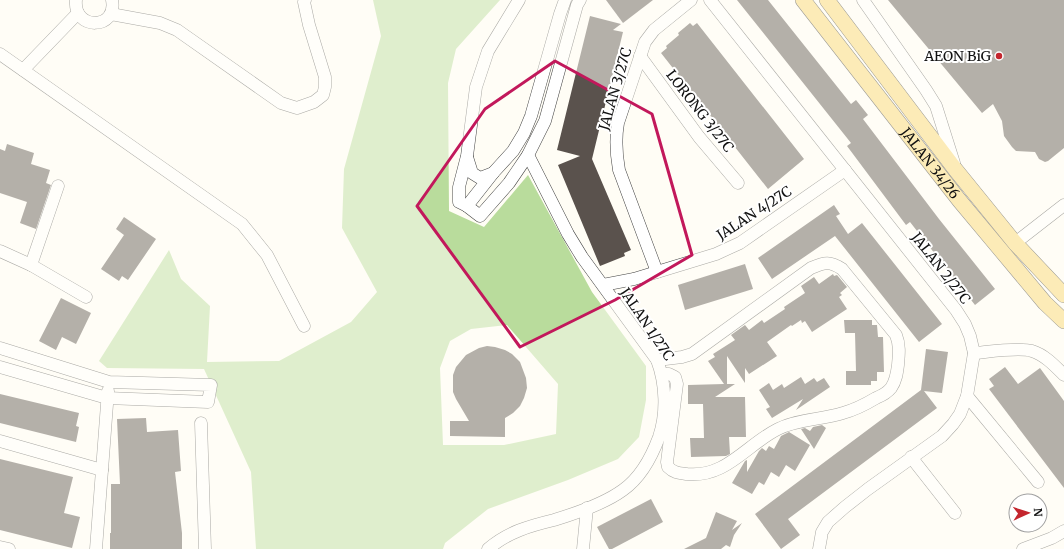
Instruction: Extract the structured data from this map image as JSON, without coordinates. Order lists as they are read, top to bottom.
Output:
{
  "streets": {
    "main road": ["JALAN 34/26"],
    "street": [
      "JALAN 3/27C",
      "LORONG 3/27C",
      "JALAN 4/27C",
      "JALAN 2/27C",
      "JALAN 1/27C"
    ]
  },
  "crossings": [
    ["JALAN 3/27C", "LORONG 3/27C"],
    ["JALAN 3/27C", "JALAN 4/27C"],
    ["JALAN 4/27C", "JALAN 2/27C"],
    ["JALAN 4/27C", "JALAN 1/27C"]
  ],
  "places": ["AEON BiG"],
  "north": "right"
}
